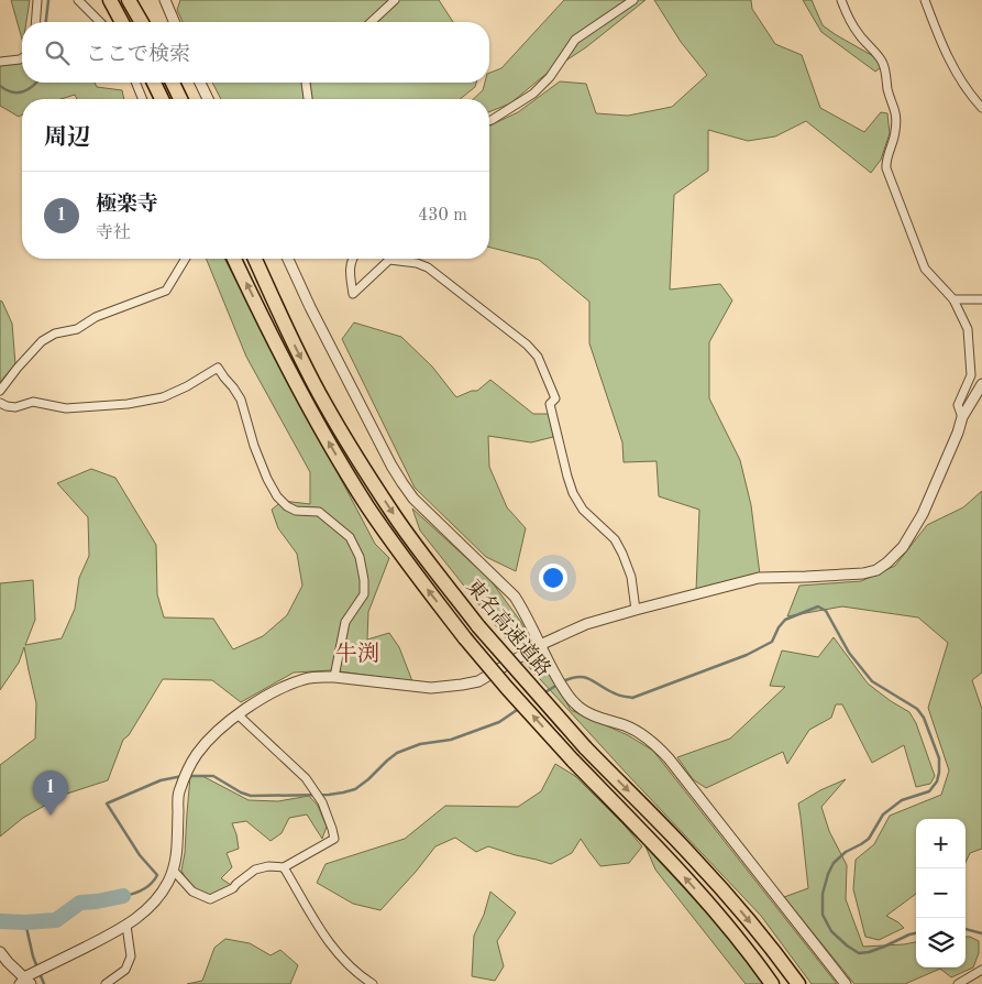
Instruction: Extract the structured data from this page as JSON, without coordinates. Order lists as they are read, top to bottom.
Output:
{
  "streets": {
    "highway": ["東名高速道路"]
  },
  "districts": ["牛渕"],
  "page": {
    "search": "ここで検索",
    "heading": "周辺",
    "list": [
      {
        "mark": "1",
        "name": "極楽寺",
        "note": "寺社",
        "value": "430 m"
      }
    ],
    "pins": "1",
    "map_buttons": ["+", "−"]
  }
}
